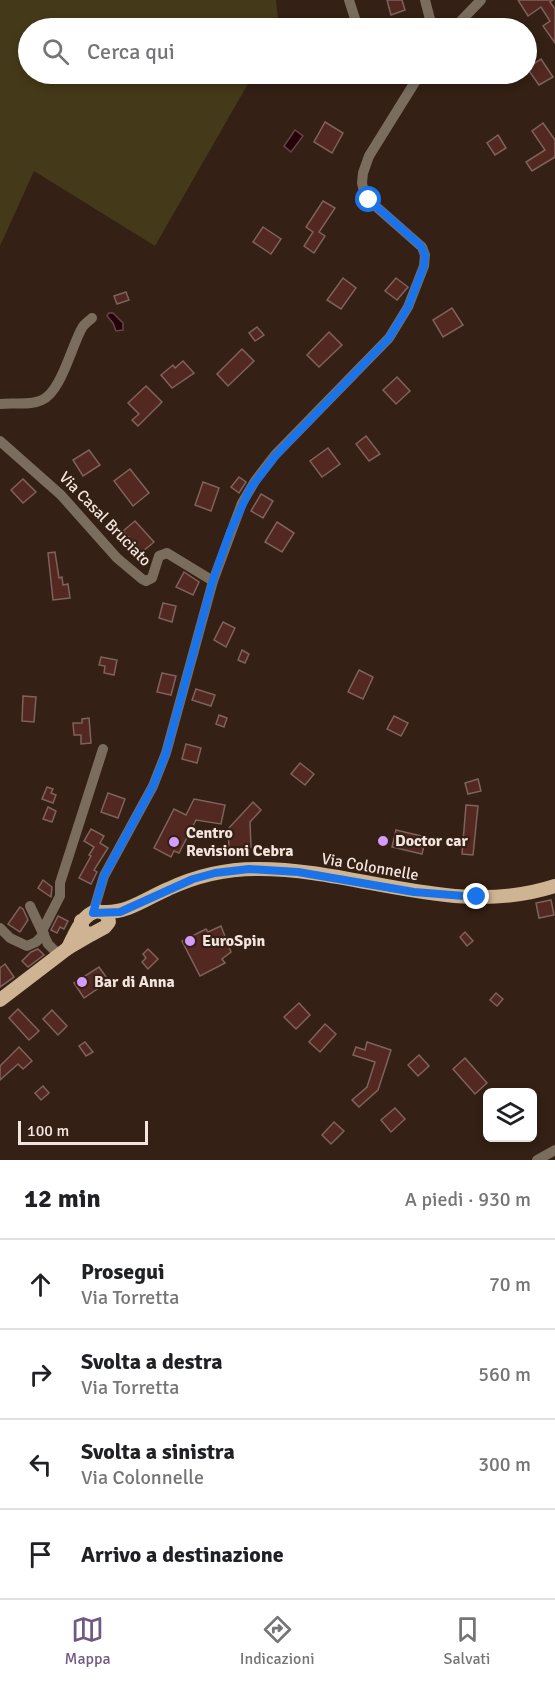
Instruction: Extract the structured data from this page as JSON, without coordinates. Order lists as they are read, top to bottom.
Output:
{
  "streets": {
    "main road": ["Via Colonnelle"],
    "street": ["Via Casal Bruciato"]
  },
  "places": [
    "Doctor car",
    "Centro Revisioni Cebra",
    "EuroSpin",
    "Bar di Anna"
  ],
  "scale_bar": "100 m",
  "page": {
    "search": "Cerca qui",
    "scale": "100 m",
    "heading": ["12 min", "A piedi · 930 m"],
    "list": [
      ["Prosegui", "Via Torretta", "70 m"],
      ["Svolta a destra", "Via Torretta", "560 m"],
      ["Svolta a sinistra", "Via Colonnelle", "300 m"],
      "Arrivo a destinazione"
    ],
    "nav": ["Mappa", "Indicazioni", "Salvati"]
  }
}
